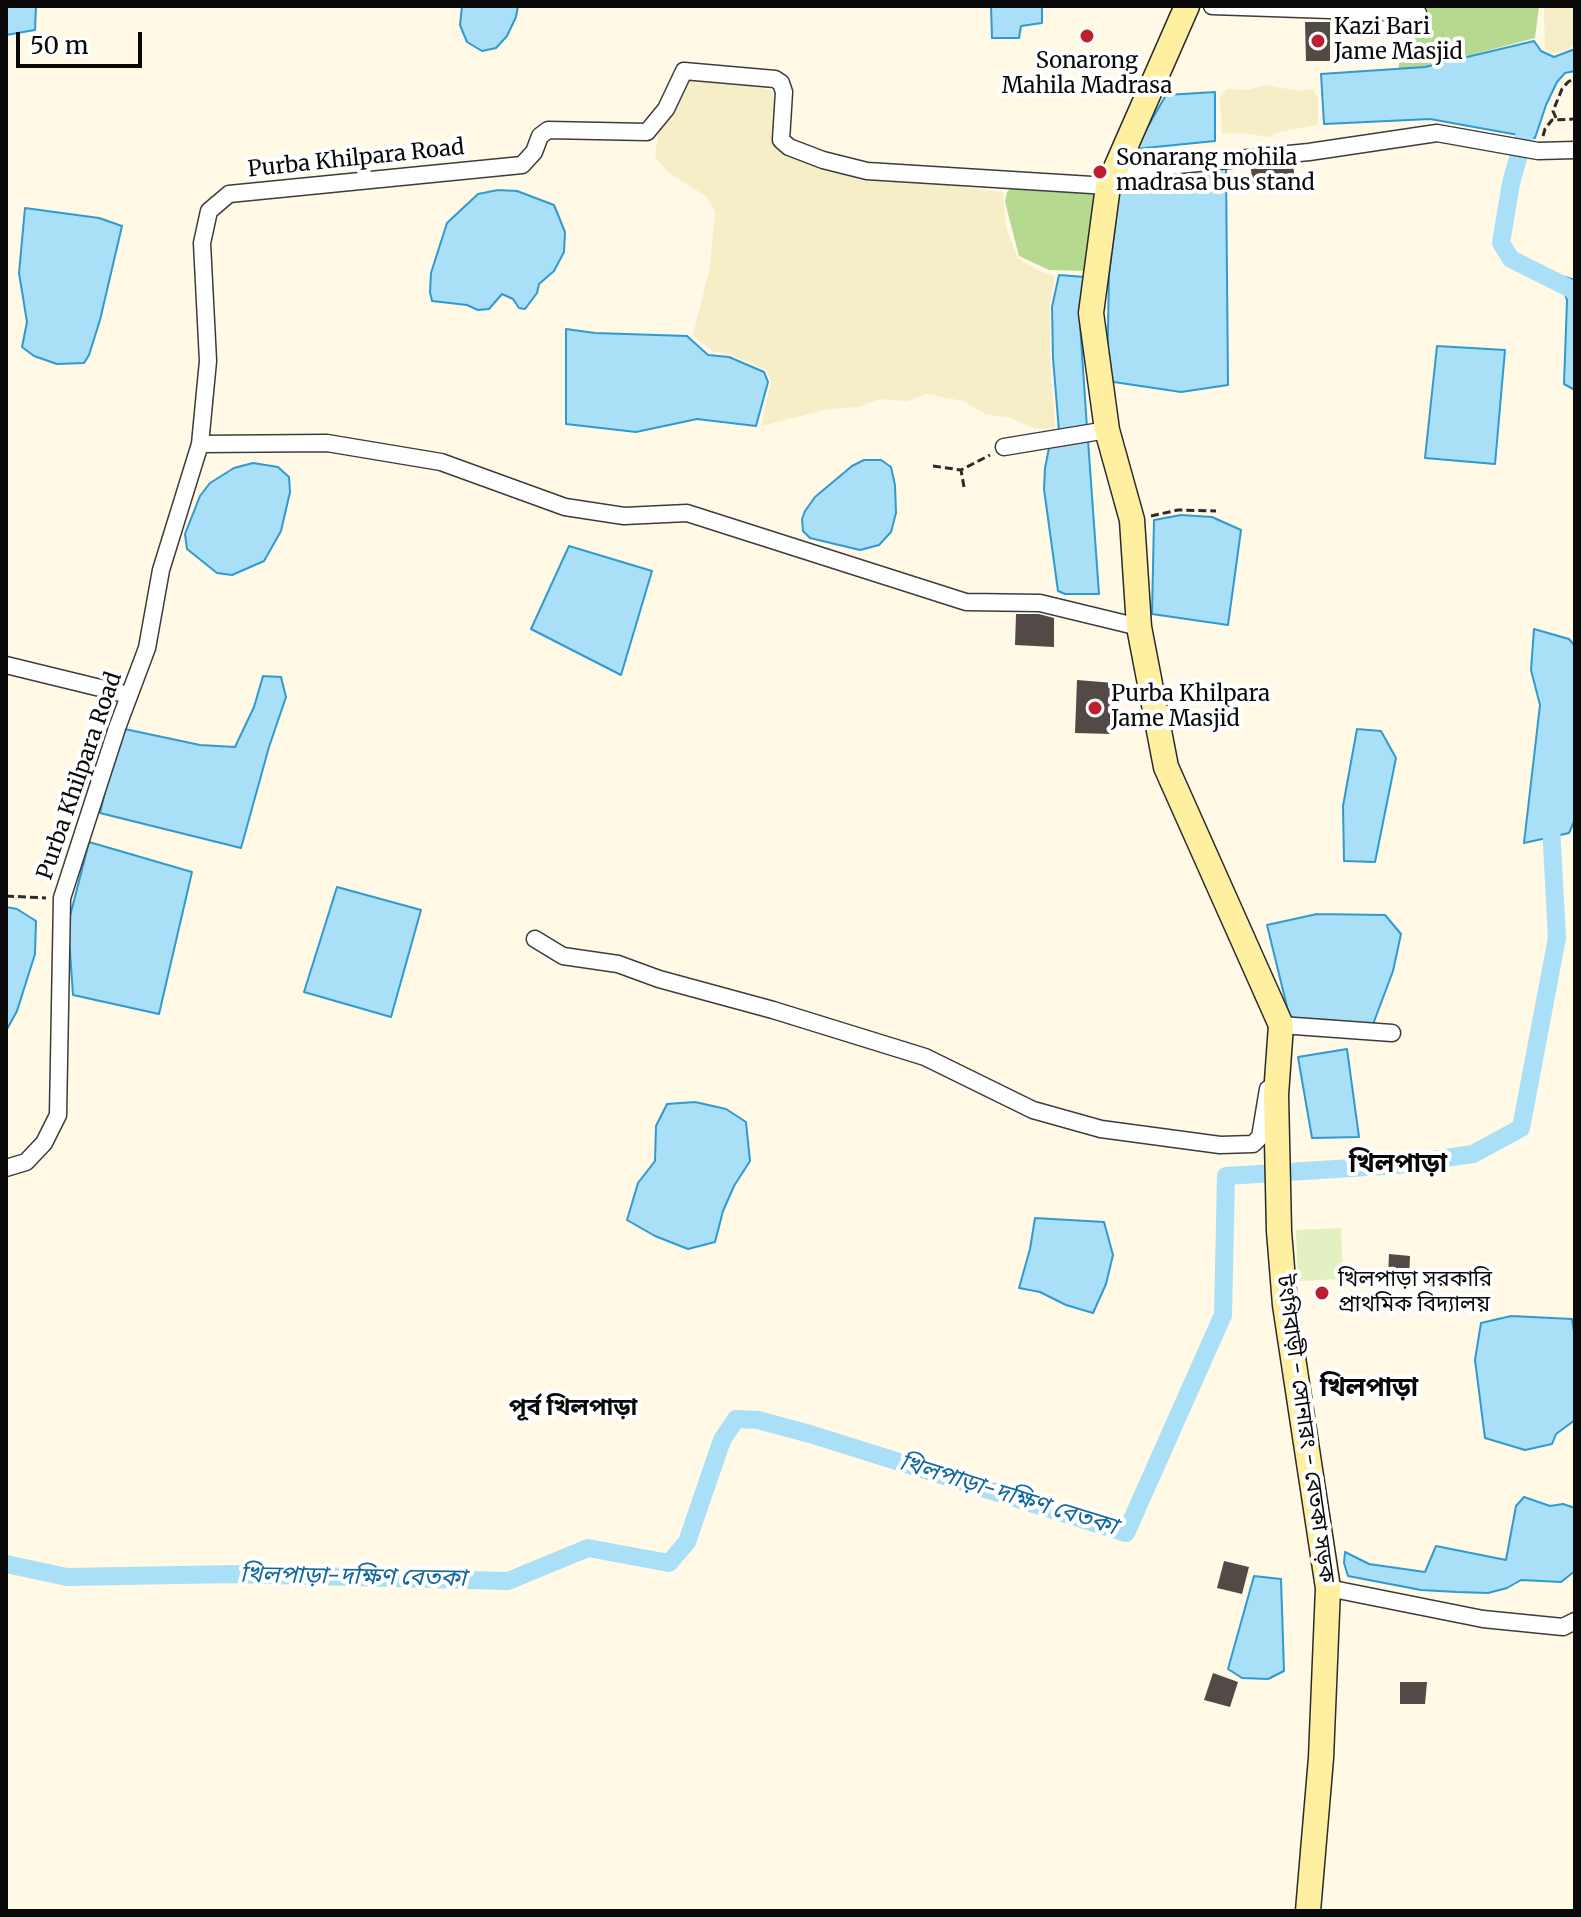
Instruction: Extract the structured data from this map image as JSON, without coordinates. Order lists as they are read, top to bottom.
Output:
{
  "streets": {
    "street": ["Purba Khilpara Road", "টংগিবাড়ী - সোনারং - বেতকা সড়ক"]
  },
  "districts": ["খিলপাড়া", "খিলপাড়া", "পূর্ব খিলপাড়া"],
  "water": ["খিলপাড়া-দক্ষিণ বেতকা"],
  "places": [
    "Sonarong Mahila Madrasa",
    "Kazi Bari Jame Masjid",
    "Sonarang mohila madrasa bus stand",
    "Purba Khilpara Jame Masjid",
    "খিলপাড়া সরকারি প্রাথমিক বিদ্যালয়"
  ],
  "scale_bar": "50 m"
}
